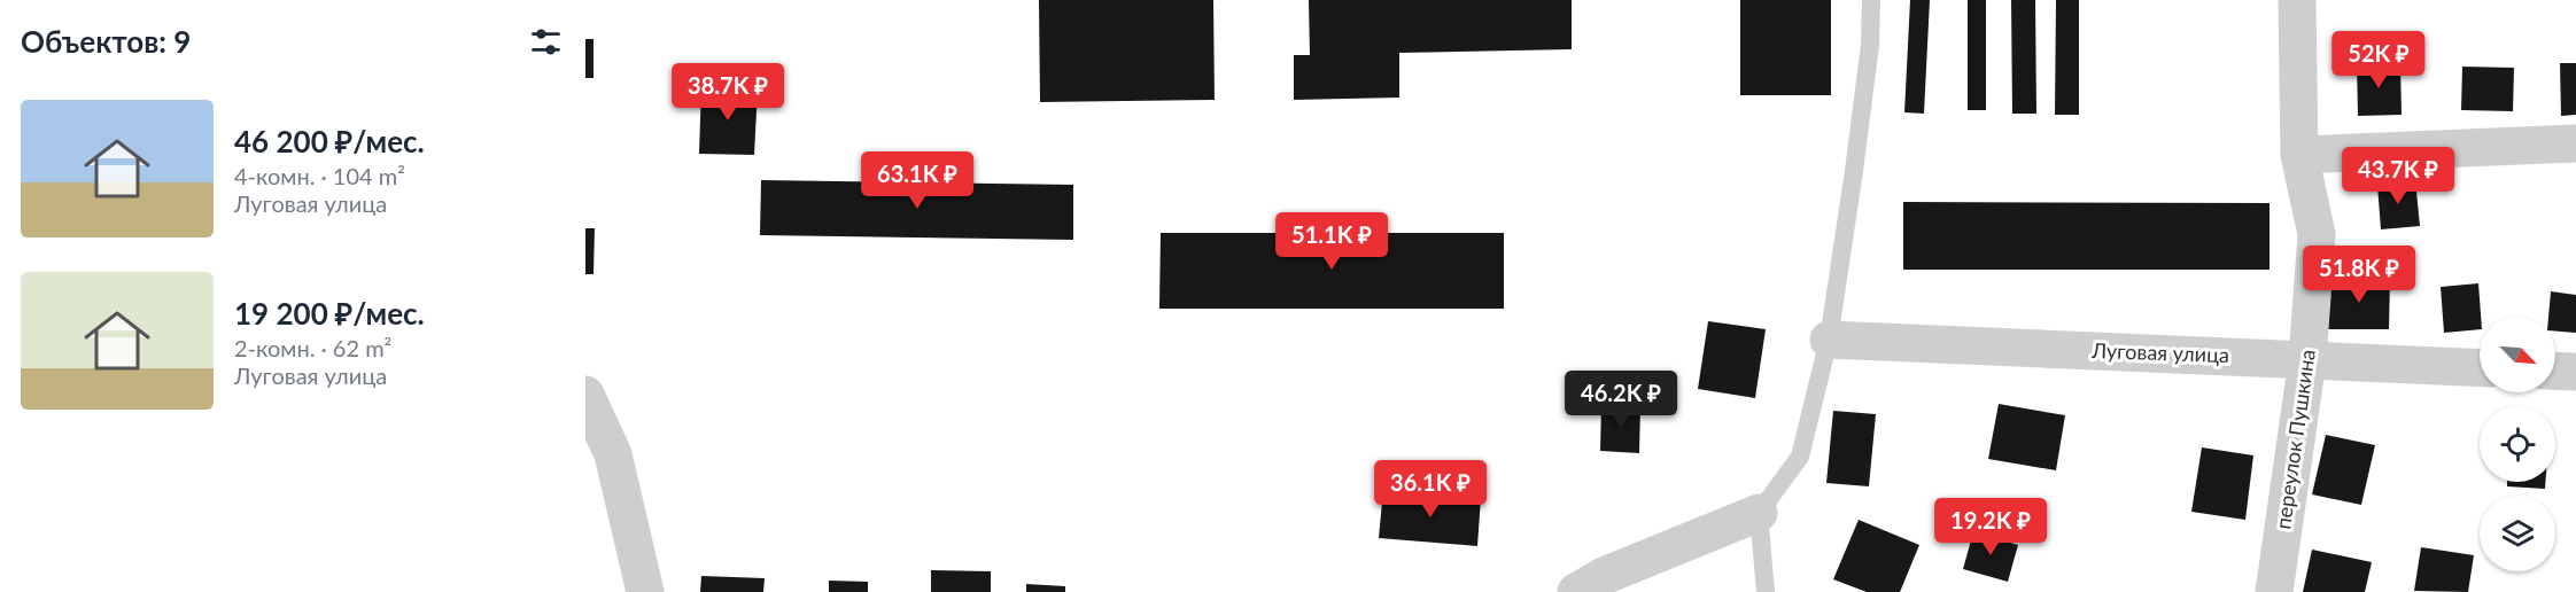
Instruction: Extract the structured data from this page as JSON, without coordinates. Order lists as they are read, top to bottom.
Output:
{
  "streets": {
    "street": ["Луговая улица", "переулок Пушкина"]
  },
  "crossings": [
    ["Луговая улица", "переулок Пушкина"]
  ],
  "north": "bottom right",
  "page": {
    "heading": "Объектов: 9",
    "price": [
      "52K ₽",
      "38.7K ₽",
      "43.7K ₽",
      "63.1K ₽",
      "51.1K ₽",
      "51.8K ₽",
      "46.2K ₽",
      "36.1K ₽",
      "19.2K ₽"
    ],
    "list": [
      {
        "name": "46 200 ₽/мес.",
        "note": "4-комн. · 104 m² · Луговая улица"
      },
      {
        "name": "19 200 ₽/мес.",
        "note": "2-комн. · 62 m² · Луговая улица"
      }
    ]
  }
}
